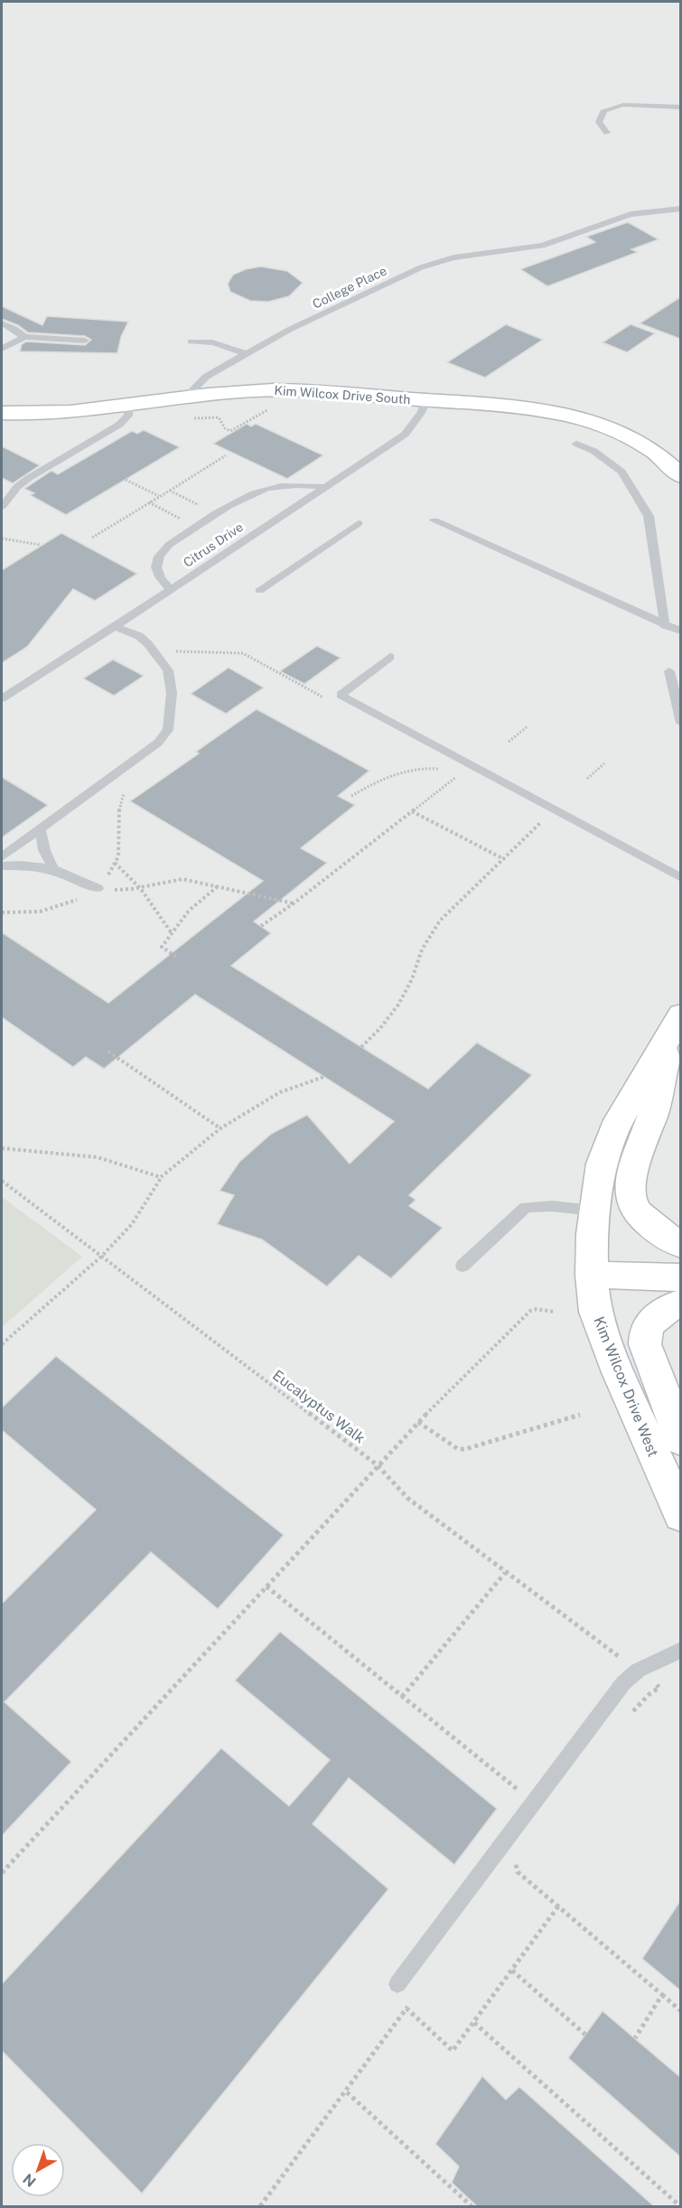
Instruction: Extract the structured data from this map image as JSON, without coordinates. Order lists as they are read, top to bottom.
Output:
{
  "streets": {
    "street": ["Kim Wilcox Drive South", "Kim Wilcox Drive West"],
    "lane": ["College Place", "Citrus Drive"],
    "path": ["Eucalyptus Walk"]
  },
  "crossings": [
    ["College Place", "Kim Wilcox Drive South"],
    ["Kim Wilcox Drive South", "Citrus Drive"]
  ],
  "north": "bottom left"
}
